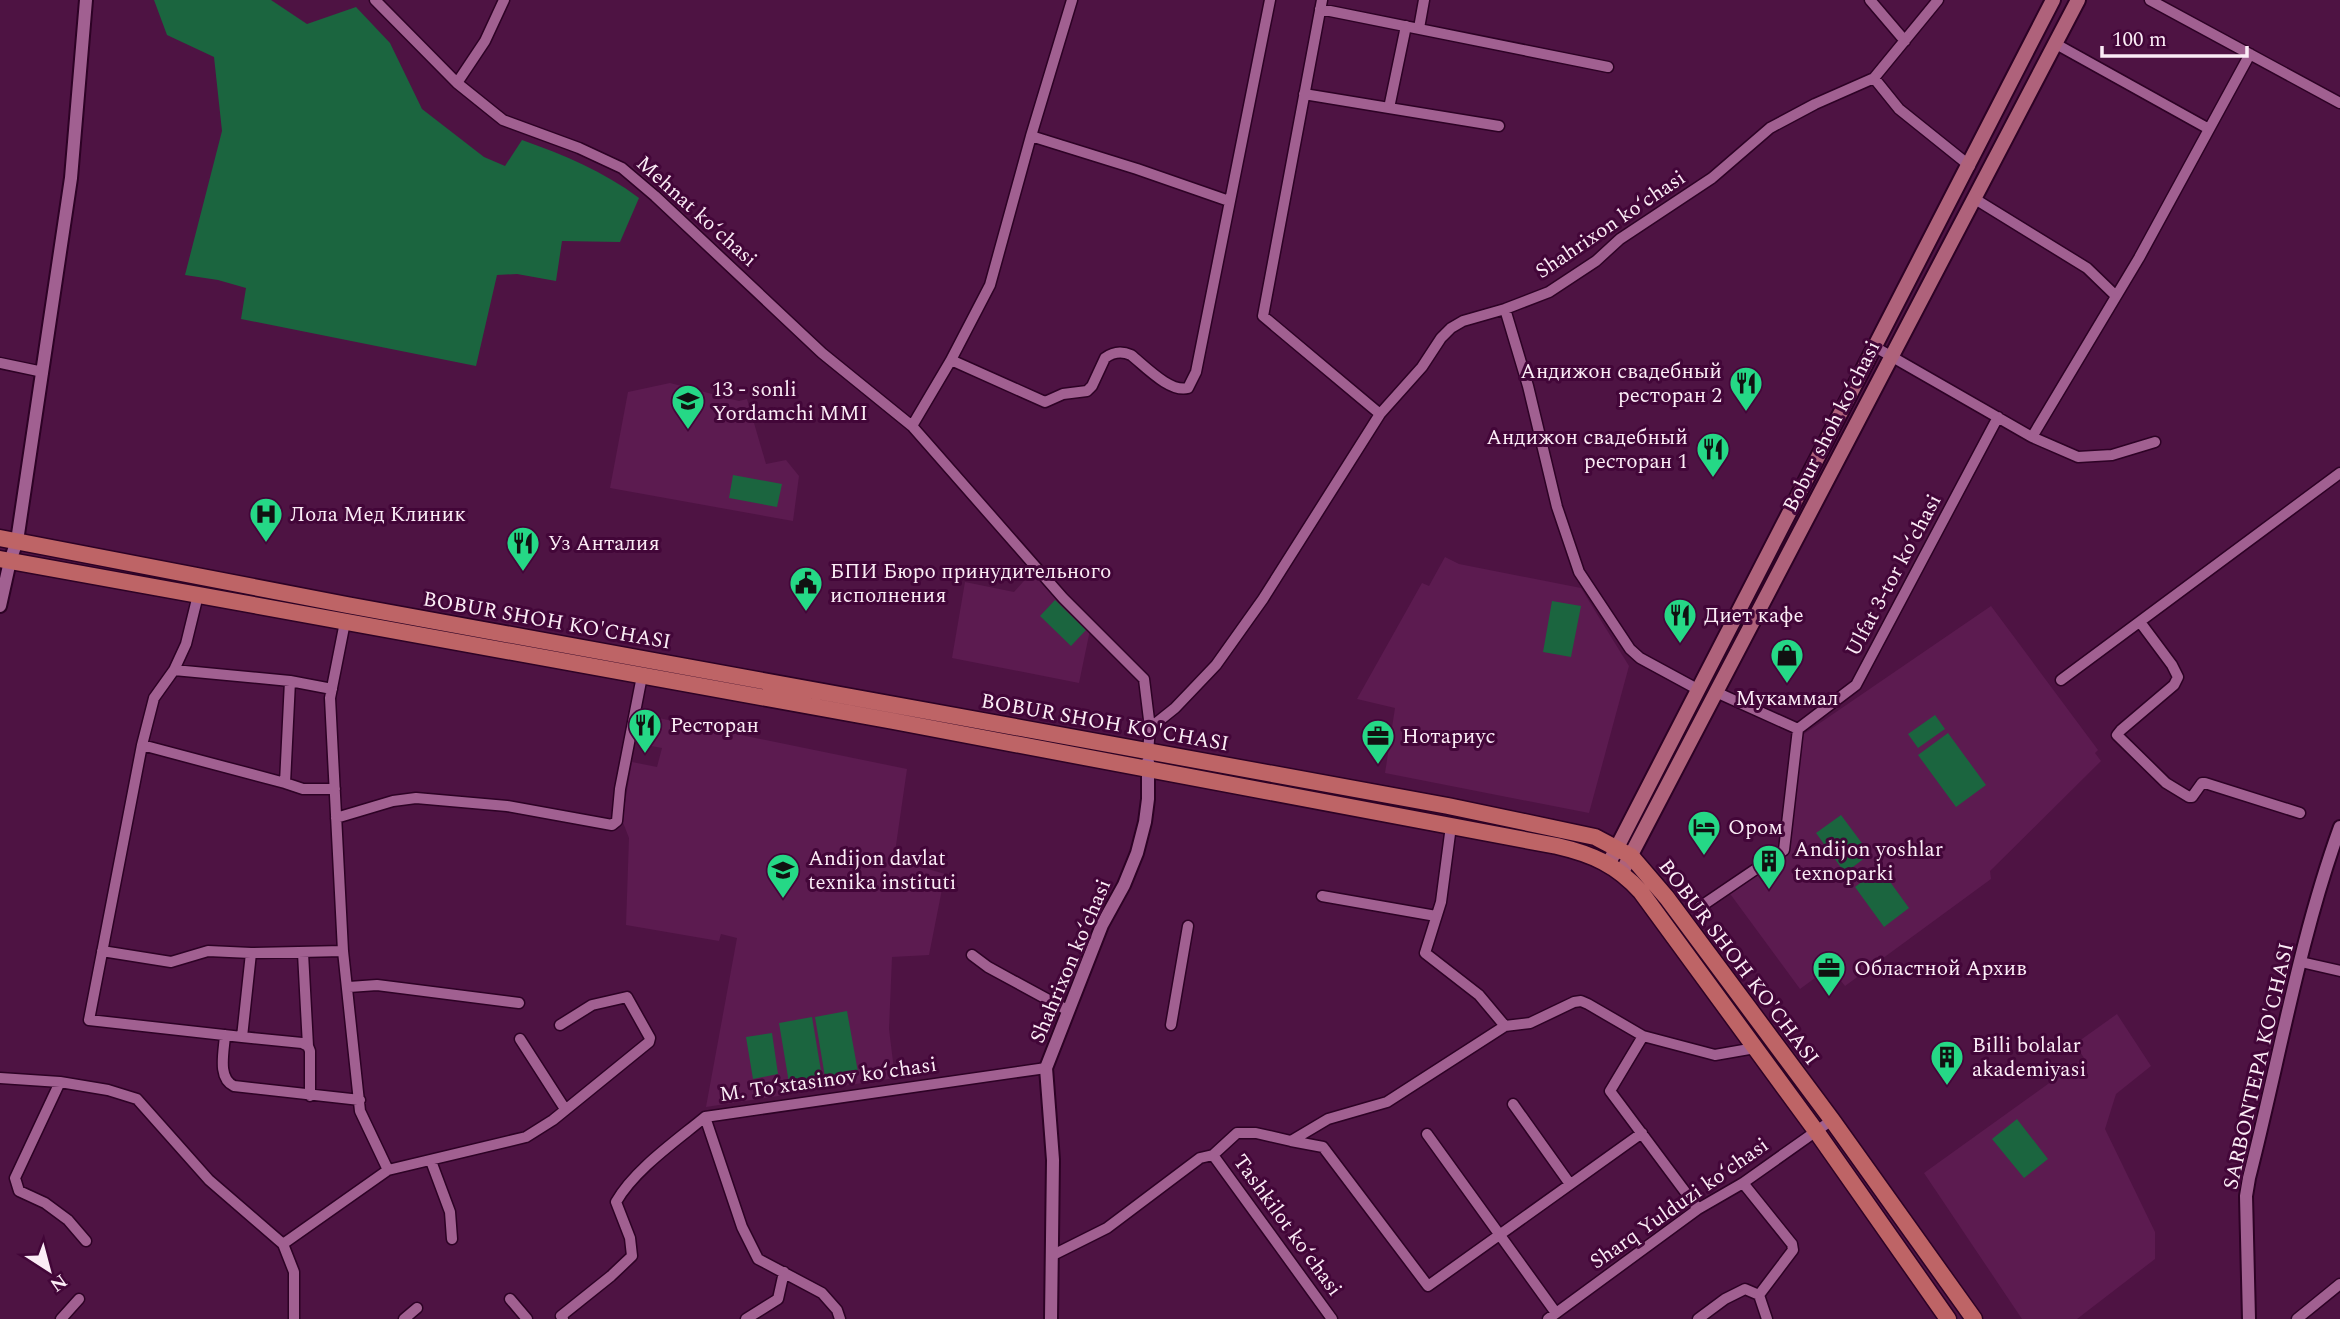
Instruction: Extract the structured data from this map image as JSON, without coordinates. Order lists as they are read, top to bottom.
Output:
{
  "streets": {
    "main road": ["Bobur shoh koʻchasi", "BOBUR SHOH KO'CHASI"],
    "street": [
      "Mehnat koʻchasi",
      "Shahrixon koʻchasi",
      "Ulfat 3-tor koʻchasi",
      "SARBONTEPA KO'CHASI",
      "M. Toʻxtasinov koʻchasi",
      "Sharq Yulduzi koʻchasi",
      "Tashkilot koʻchasi"
    ]
  },
  "crossings": [
    ["Mehnat koʻchasi", "Shahrixon koʻchasi"],
    ["Mehnat koʻchasi", "BOBUR SHOH KO'CHASI"],
    ["Shahrixon koʻchasi", "BOBUR SHOH KO'CHASI"],
    ["Shahrixon koʻchasi", "M. Toʻxtasinov koʻchasi"],
    ["Bobur shoh koʻchasi", "BOBUR SHOH KO'CHASI"],
    ["BOBUR SHOH KO'CHASI", "Sharq Yulduzi koʻchasi"]
  ],
  "places": {
    "restaurant": [
      "Андижон свадебный ресторан 2",
      "Андижон свадебный ресторан 1",
      "Уз Анталия",
      "Диет кафе",
      "Ресторан"
    ],
    "school or university": ["13 - sonli Yordamchi MMI", "Andijon davlat texnika instituti"],
    "hospital": ["Лола Мед Клиник"],
    "public building": ["БПИ Бюро принудительного исполнения"],
    "shop": ["Мукаммал"],
    "office": ["Нотариус", "Областной Архив"],
    "hotel": ["Ором"],
    "building": ["Andijon yoshlar texnoparki", "Billi bolalar akademiyasi"]
  },
  "scale_bar": "100 m",
  "north": "bottom right"
}
